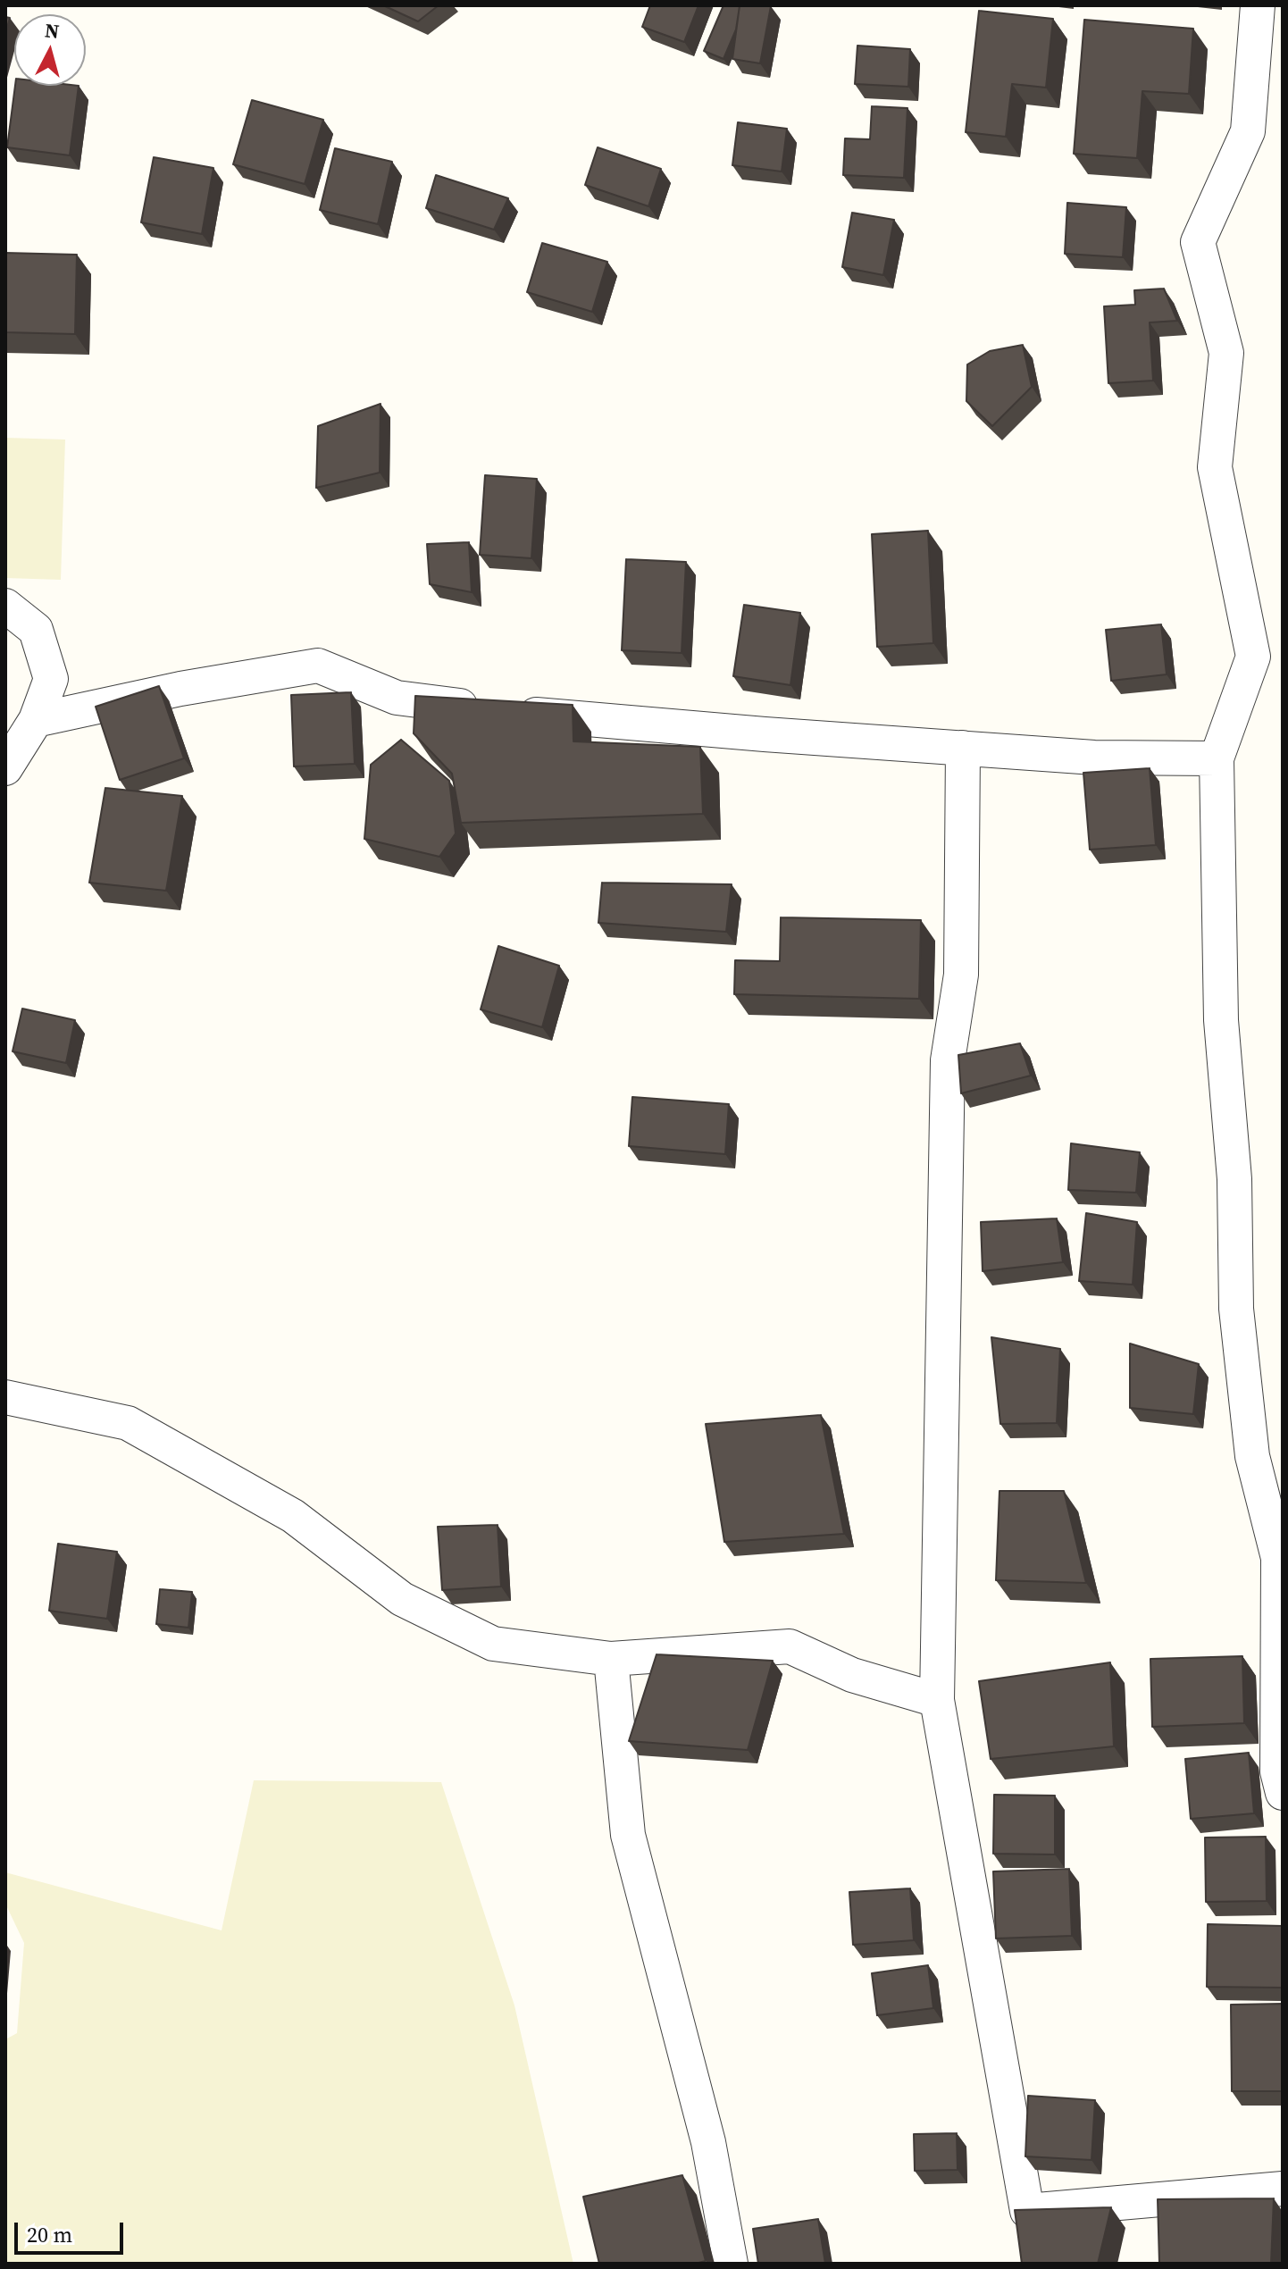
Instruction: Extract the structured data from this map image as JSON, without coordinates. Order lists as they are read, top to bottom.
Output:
{
  "scale_bar": "20 m",
  "north": "top"
}
